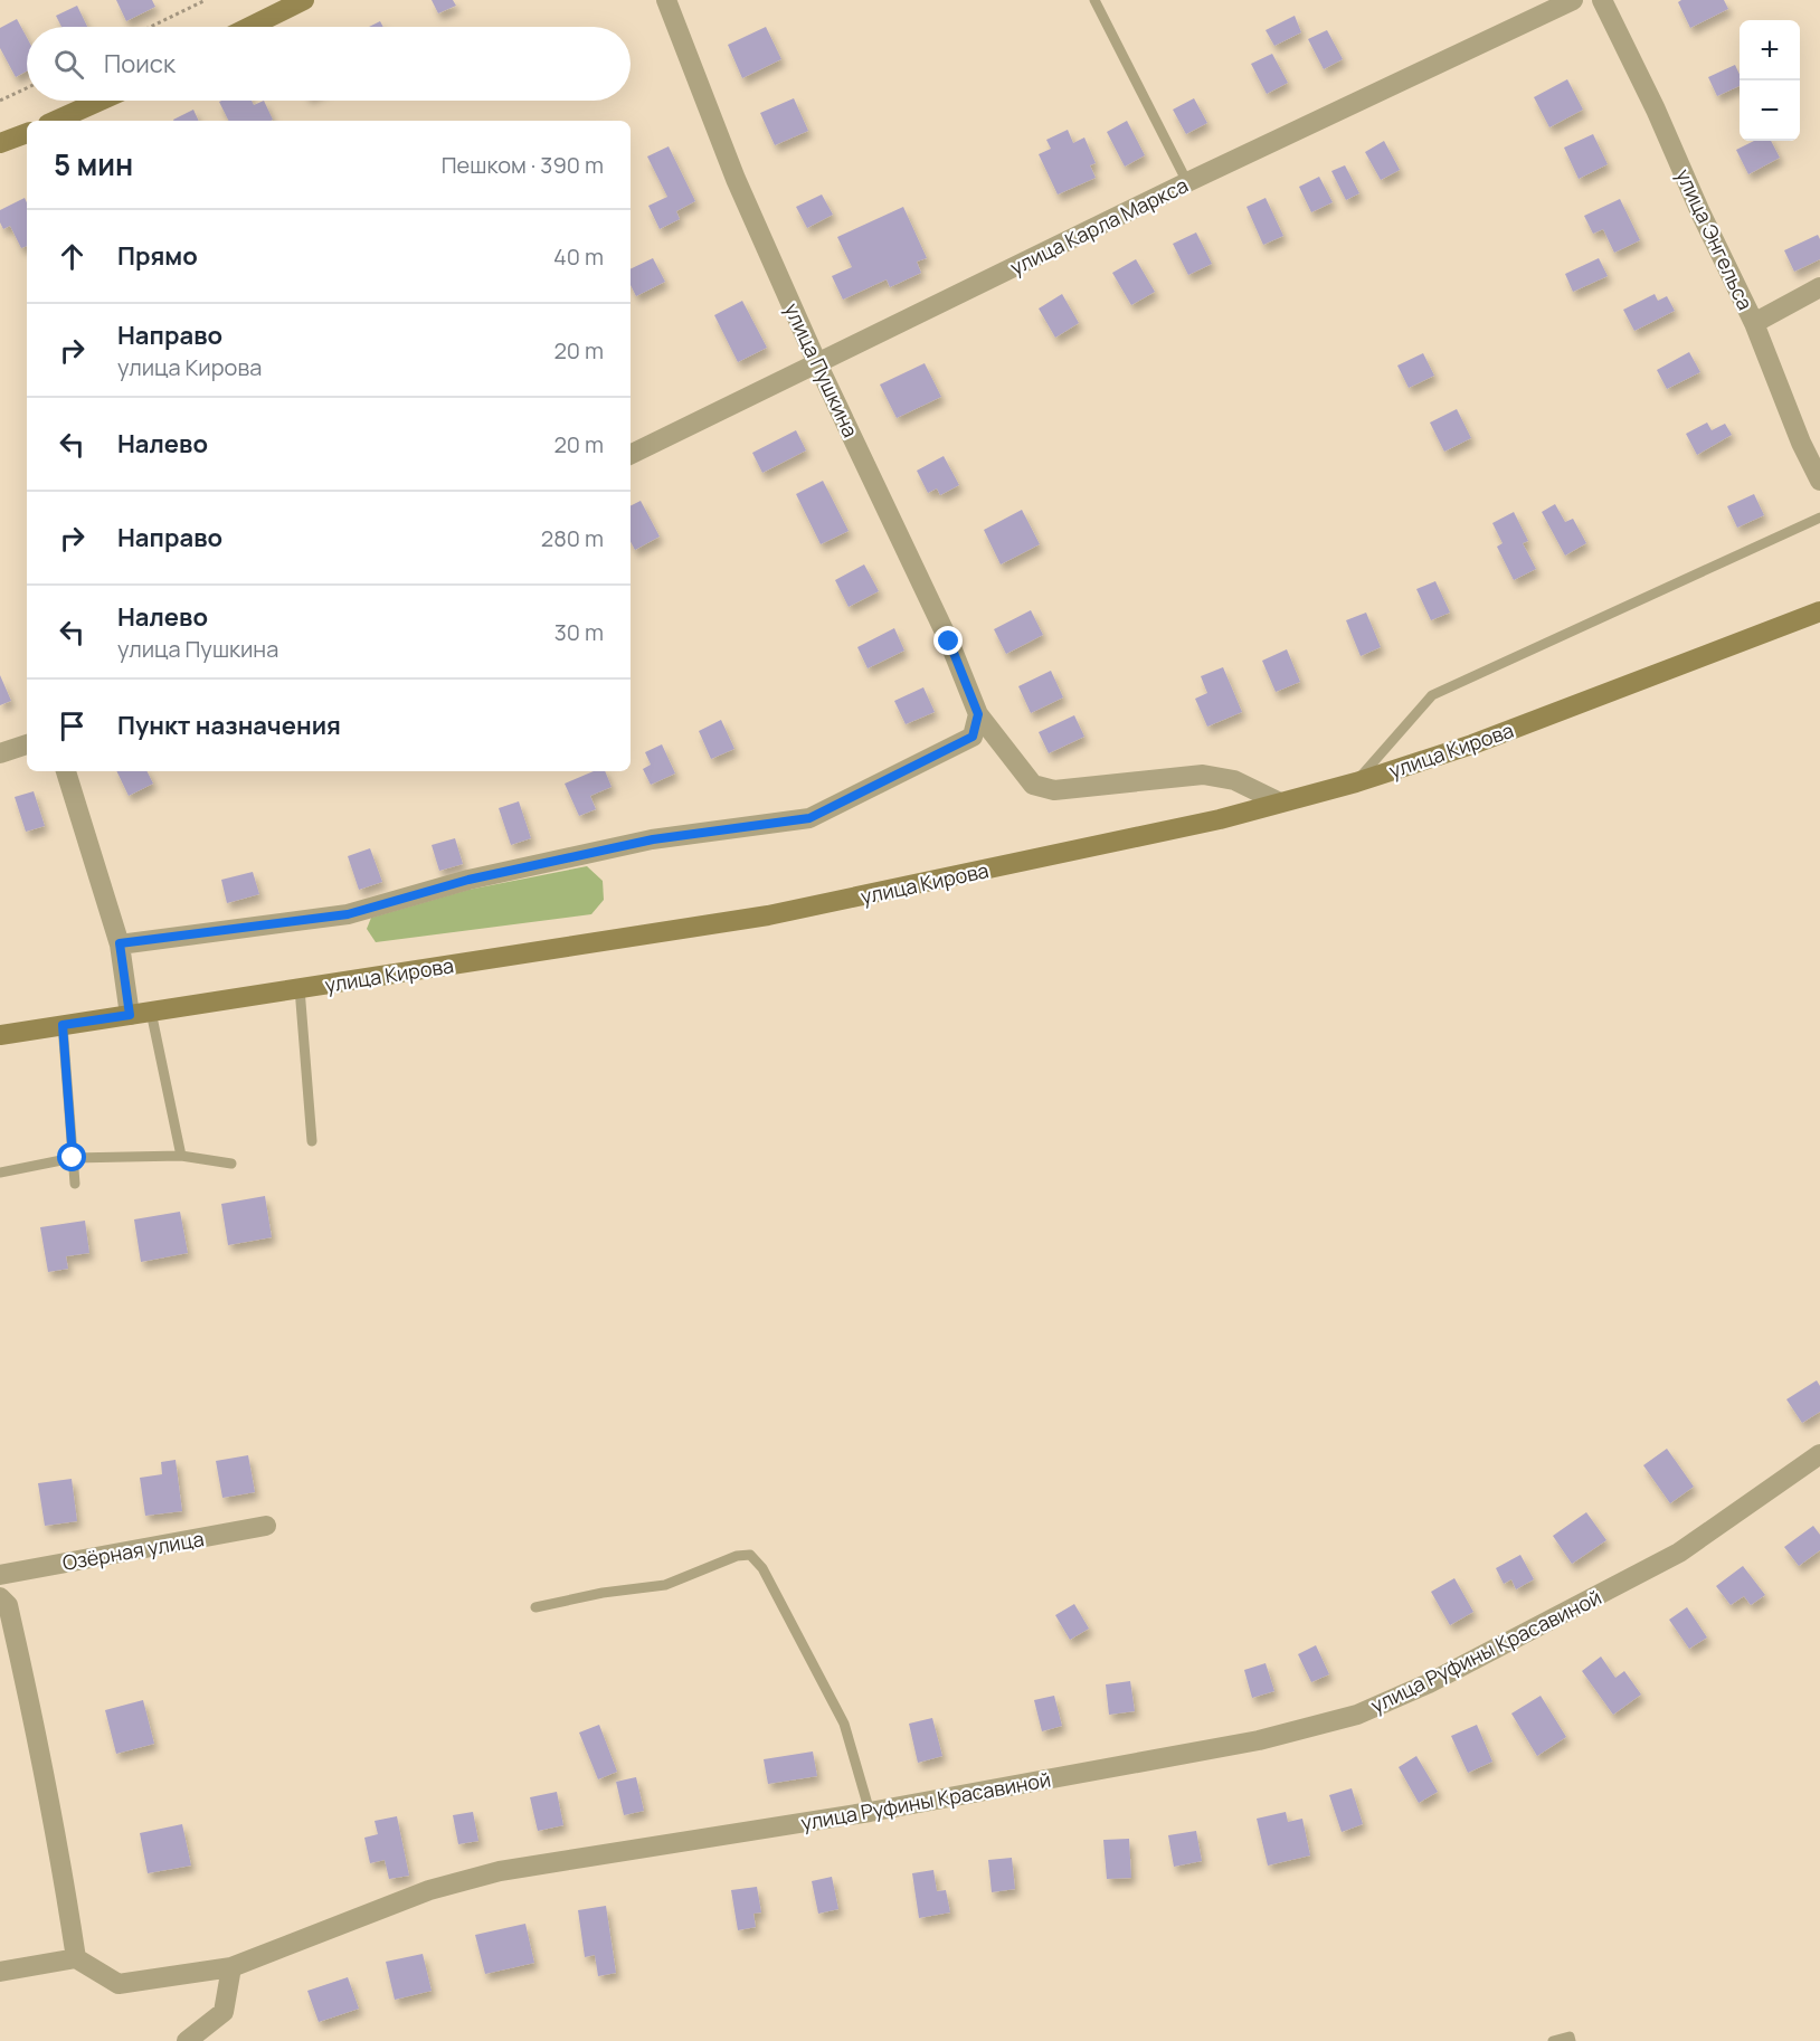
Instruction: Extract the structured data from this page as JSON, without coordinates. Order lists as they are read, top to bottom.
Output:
{
  "streets": {
    "main road": ["улица Кирова"],
    "street": [
      "улица Карла Маркса",
      "улица Энгельса",
      "улица Пушкина",
      "Озёрная улица",
      "улица Руфины Красавиной"
    ]
  },
  "crossings": [
    ["улица Карла Маркса", "улица Пушкина"],
    ["улица Пушкина", "улица Кирова"]
  ],
  "page": {
    "map_buttons": ["+", "−"],
    "search": "Поиск",
    "heading": ["5 мин", "Пешком · 390 m"],
    "list": [
      ["Прямо", "40 m"],
      ["Направо", "улица Кирова", "20 m"],
      ["Налево", "20 m"],
      ["Направо", "280 m"],
      ["Налево", "улица Пушкина", "30 m"],
      "Пункт назначения"
    ]
  }
}
